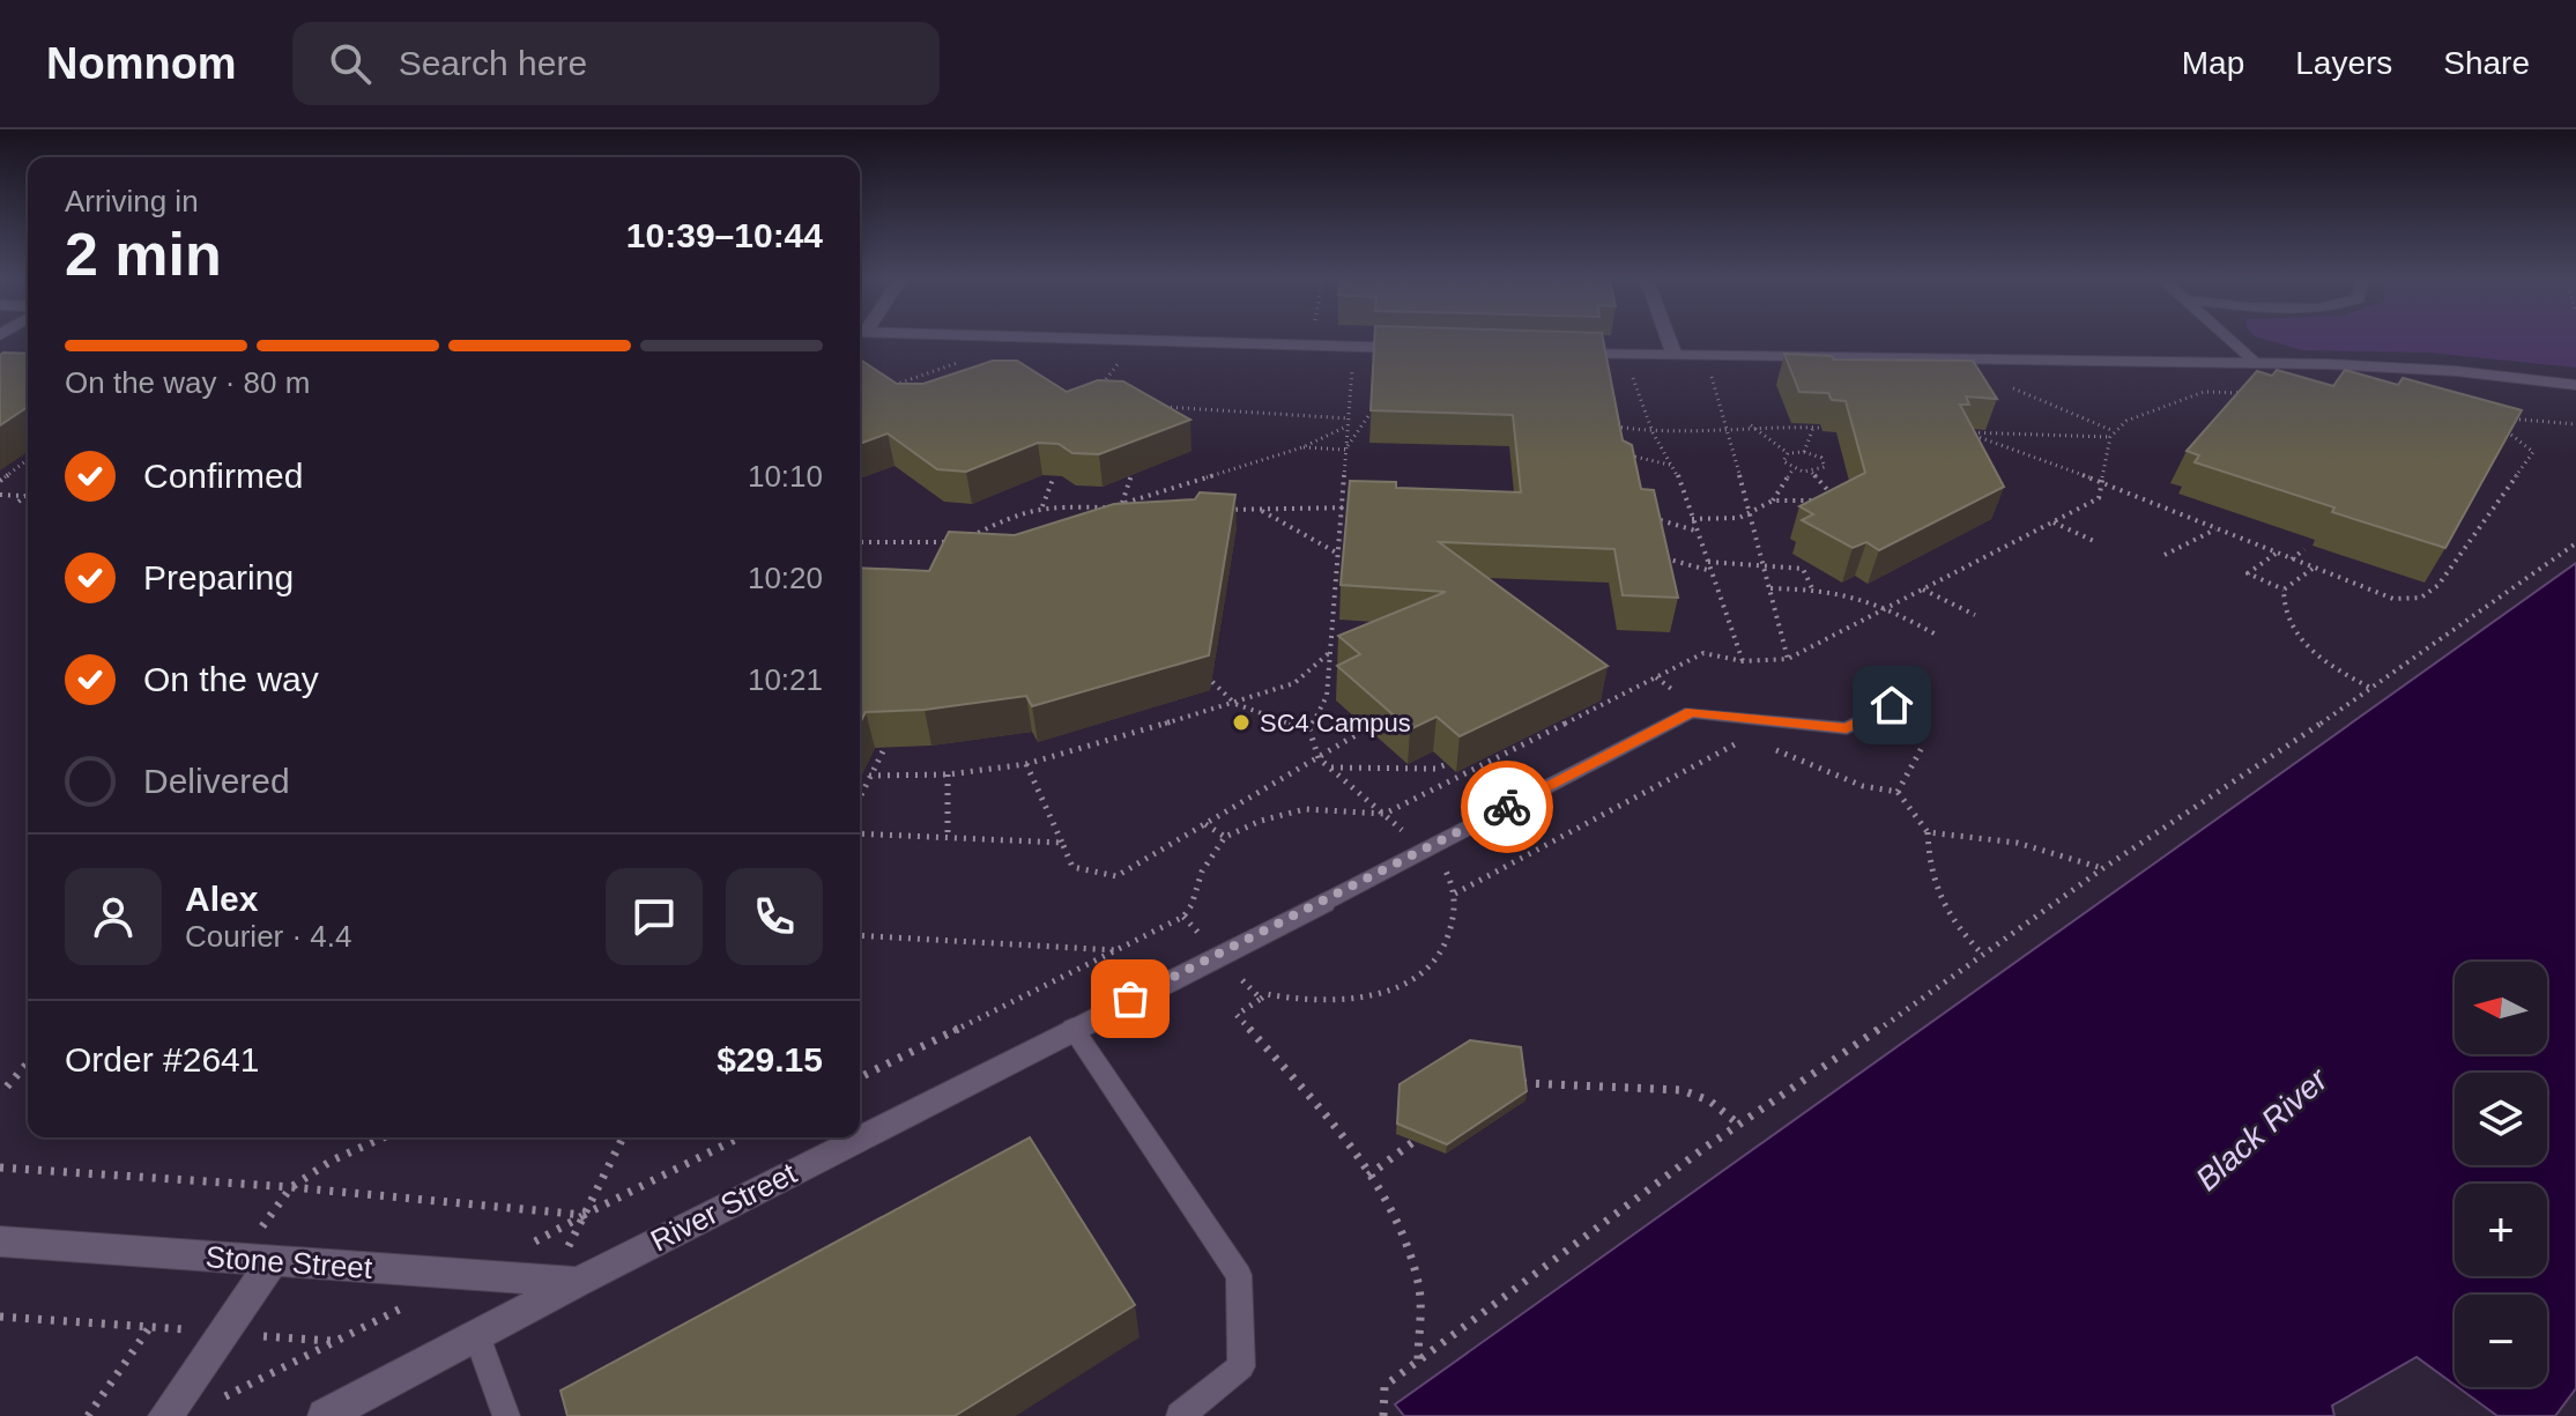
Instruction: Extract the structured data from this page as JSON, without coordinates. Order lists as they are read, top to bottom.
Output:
{
  "streets": {
    "street": ["River Street", "Stone Street"]
  },
  "crossings": [
    ["River Street", "Stone Street"]
  ],
  "water": ["Black River"],
  "places": ["SC4 Campus"],
  "north": "left",
  "page": {
    "header": "Nomnom",
    "search": "Search here",
    "nav": ["Map", "Layers", "Share"],
    "heading": ["2 min", "Arriving in", "10:39–10:44"],
    "panel": [
      "Alex",
      "Courier · 4.4",
      "Order #2641",
      "$29.15"
    ],
    "bar": "On the way · 80 m",
    "list": [
      ["Confirmed", "10:10"],
      ["Preparing", "10:20"],
      ["On the way", "10:21"],
      "Delivered"
    ],
    "map_buttons": ["+", "−"]
  }
}
